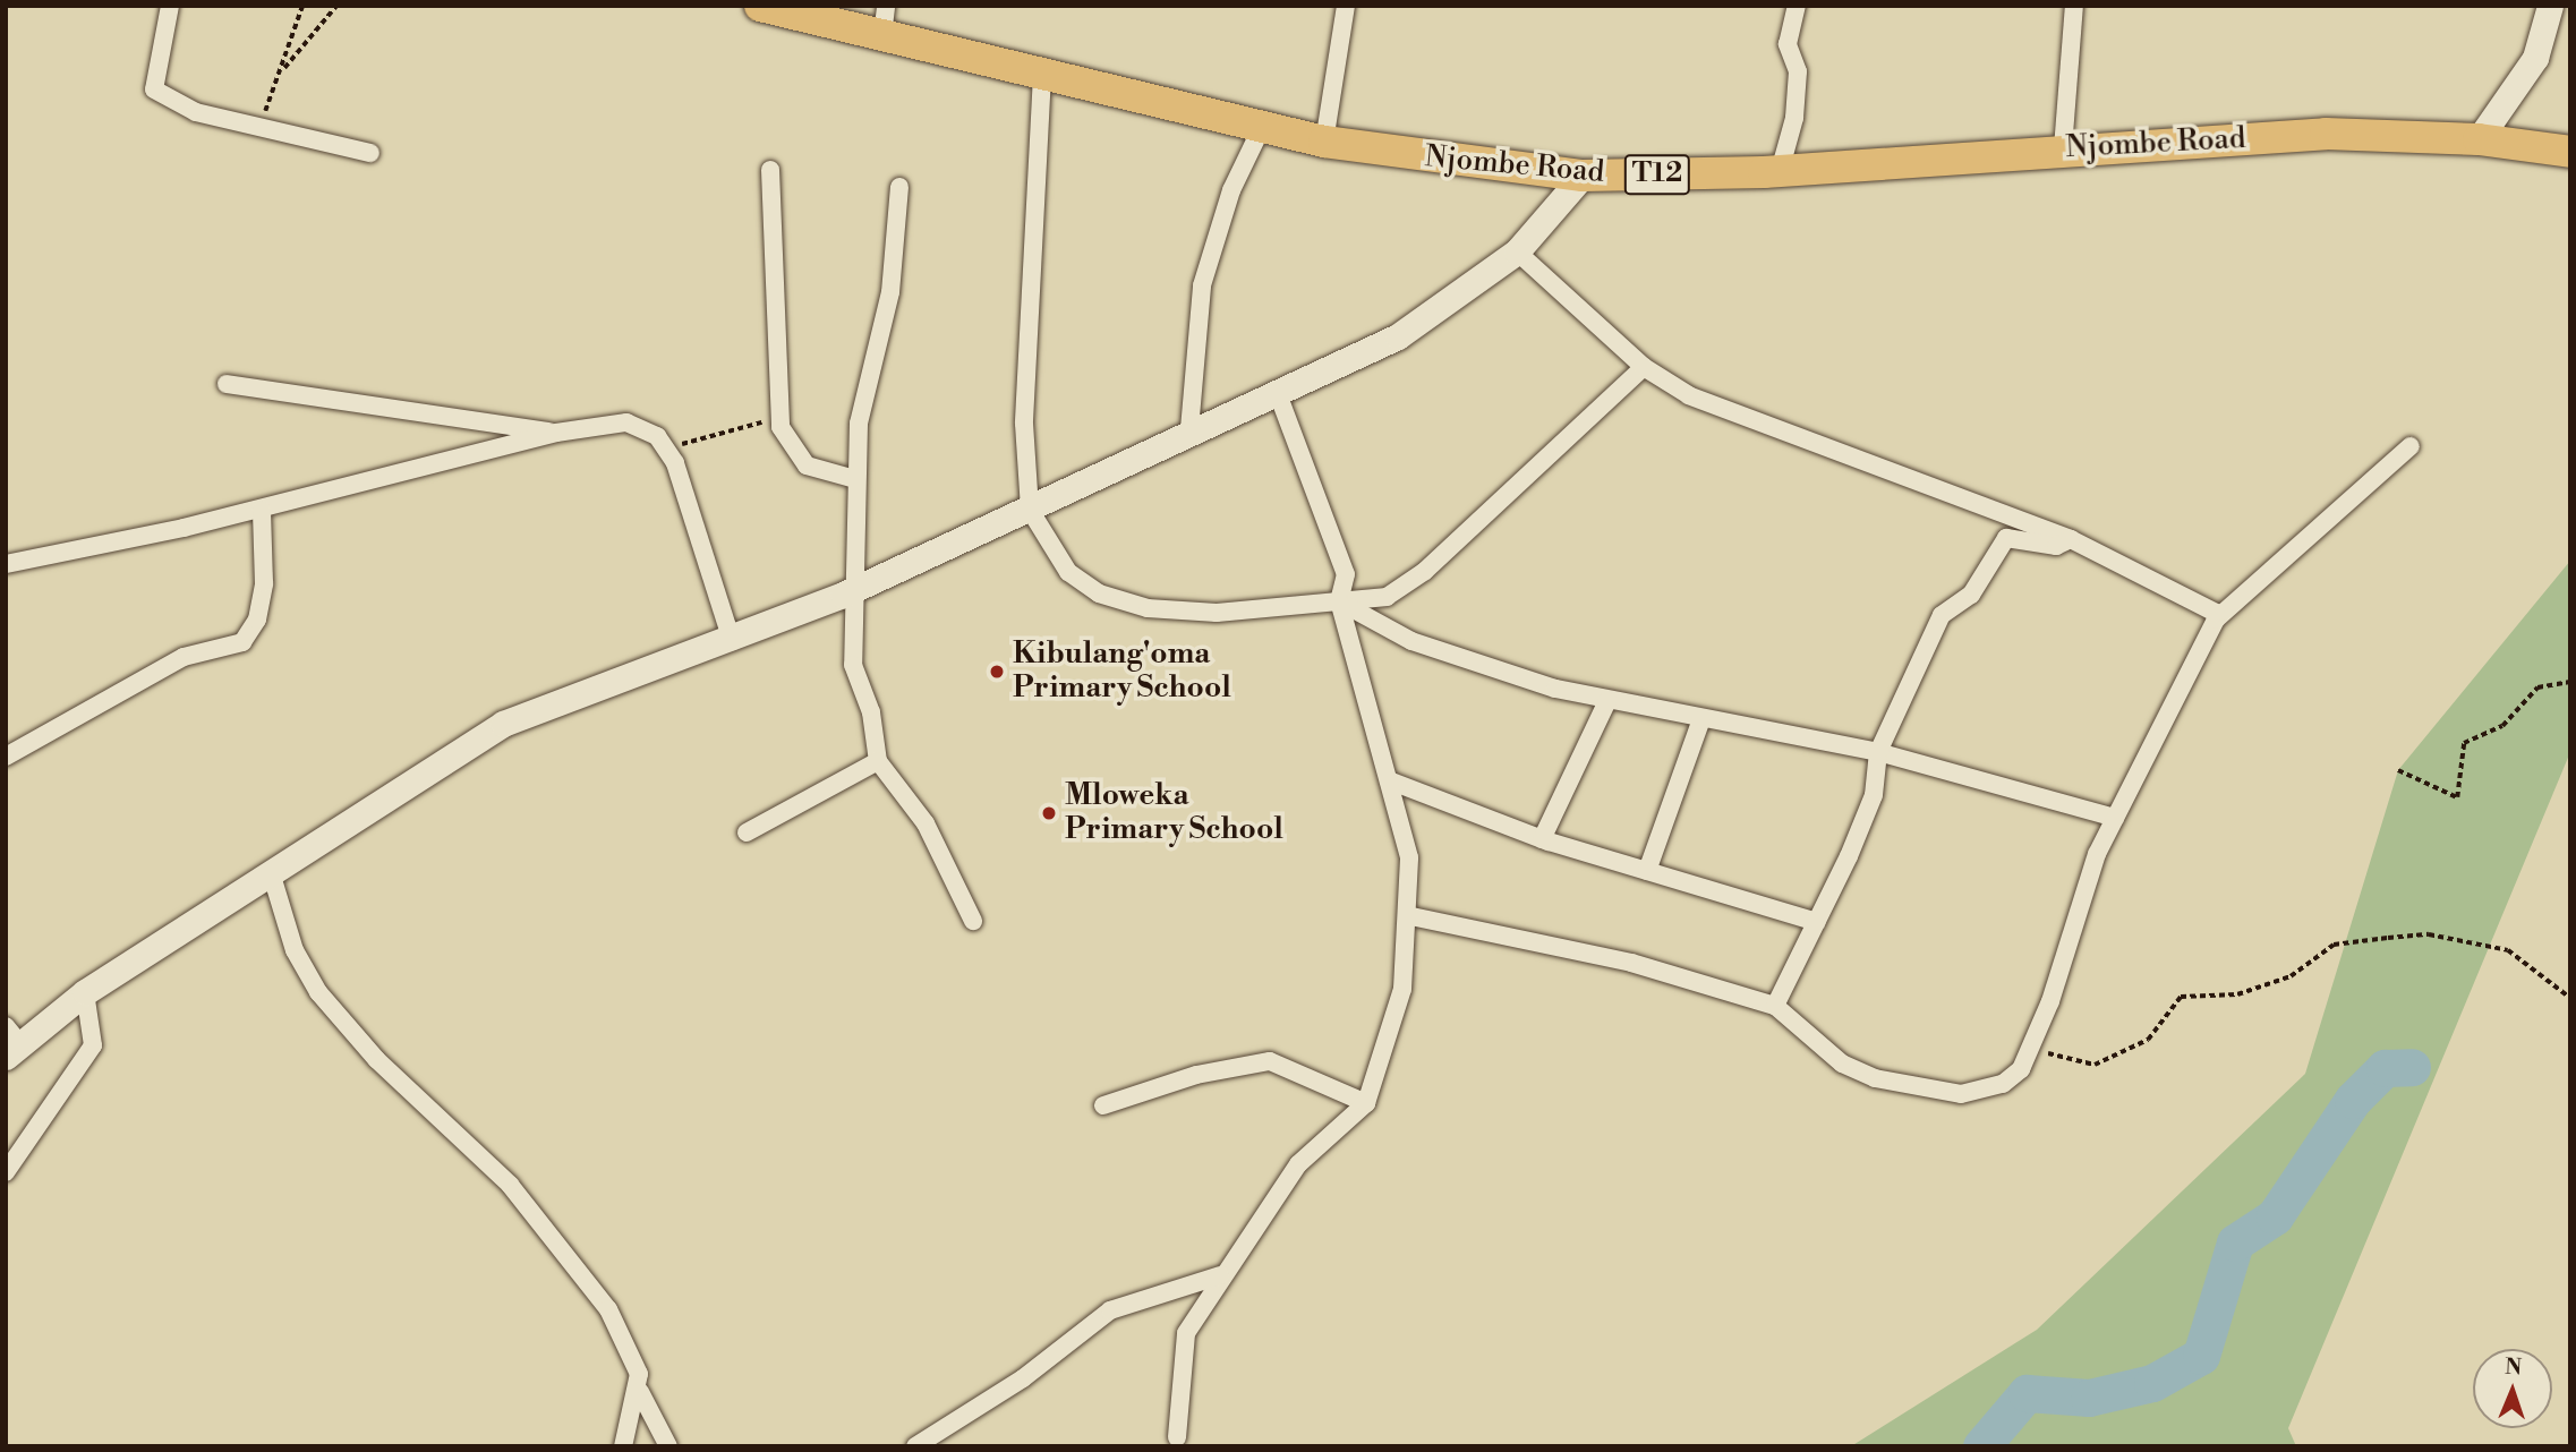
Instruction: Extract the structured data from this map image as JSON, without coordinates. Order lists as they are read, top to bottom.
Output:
{
  "streets": {
    "highway": ["Njombe Road", "T12"]
  },
  "places": ["Kibulang'oma Primary School", "Mloweka Primary School"],
  "north": "top"
}
